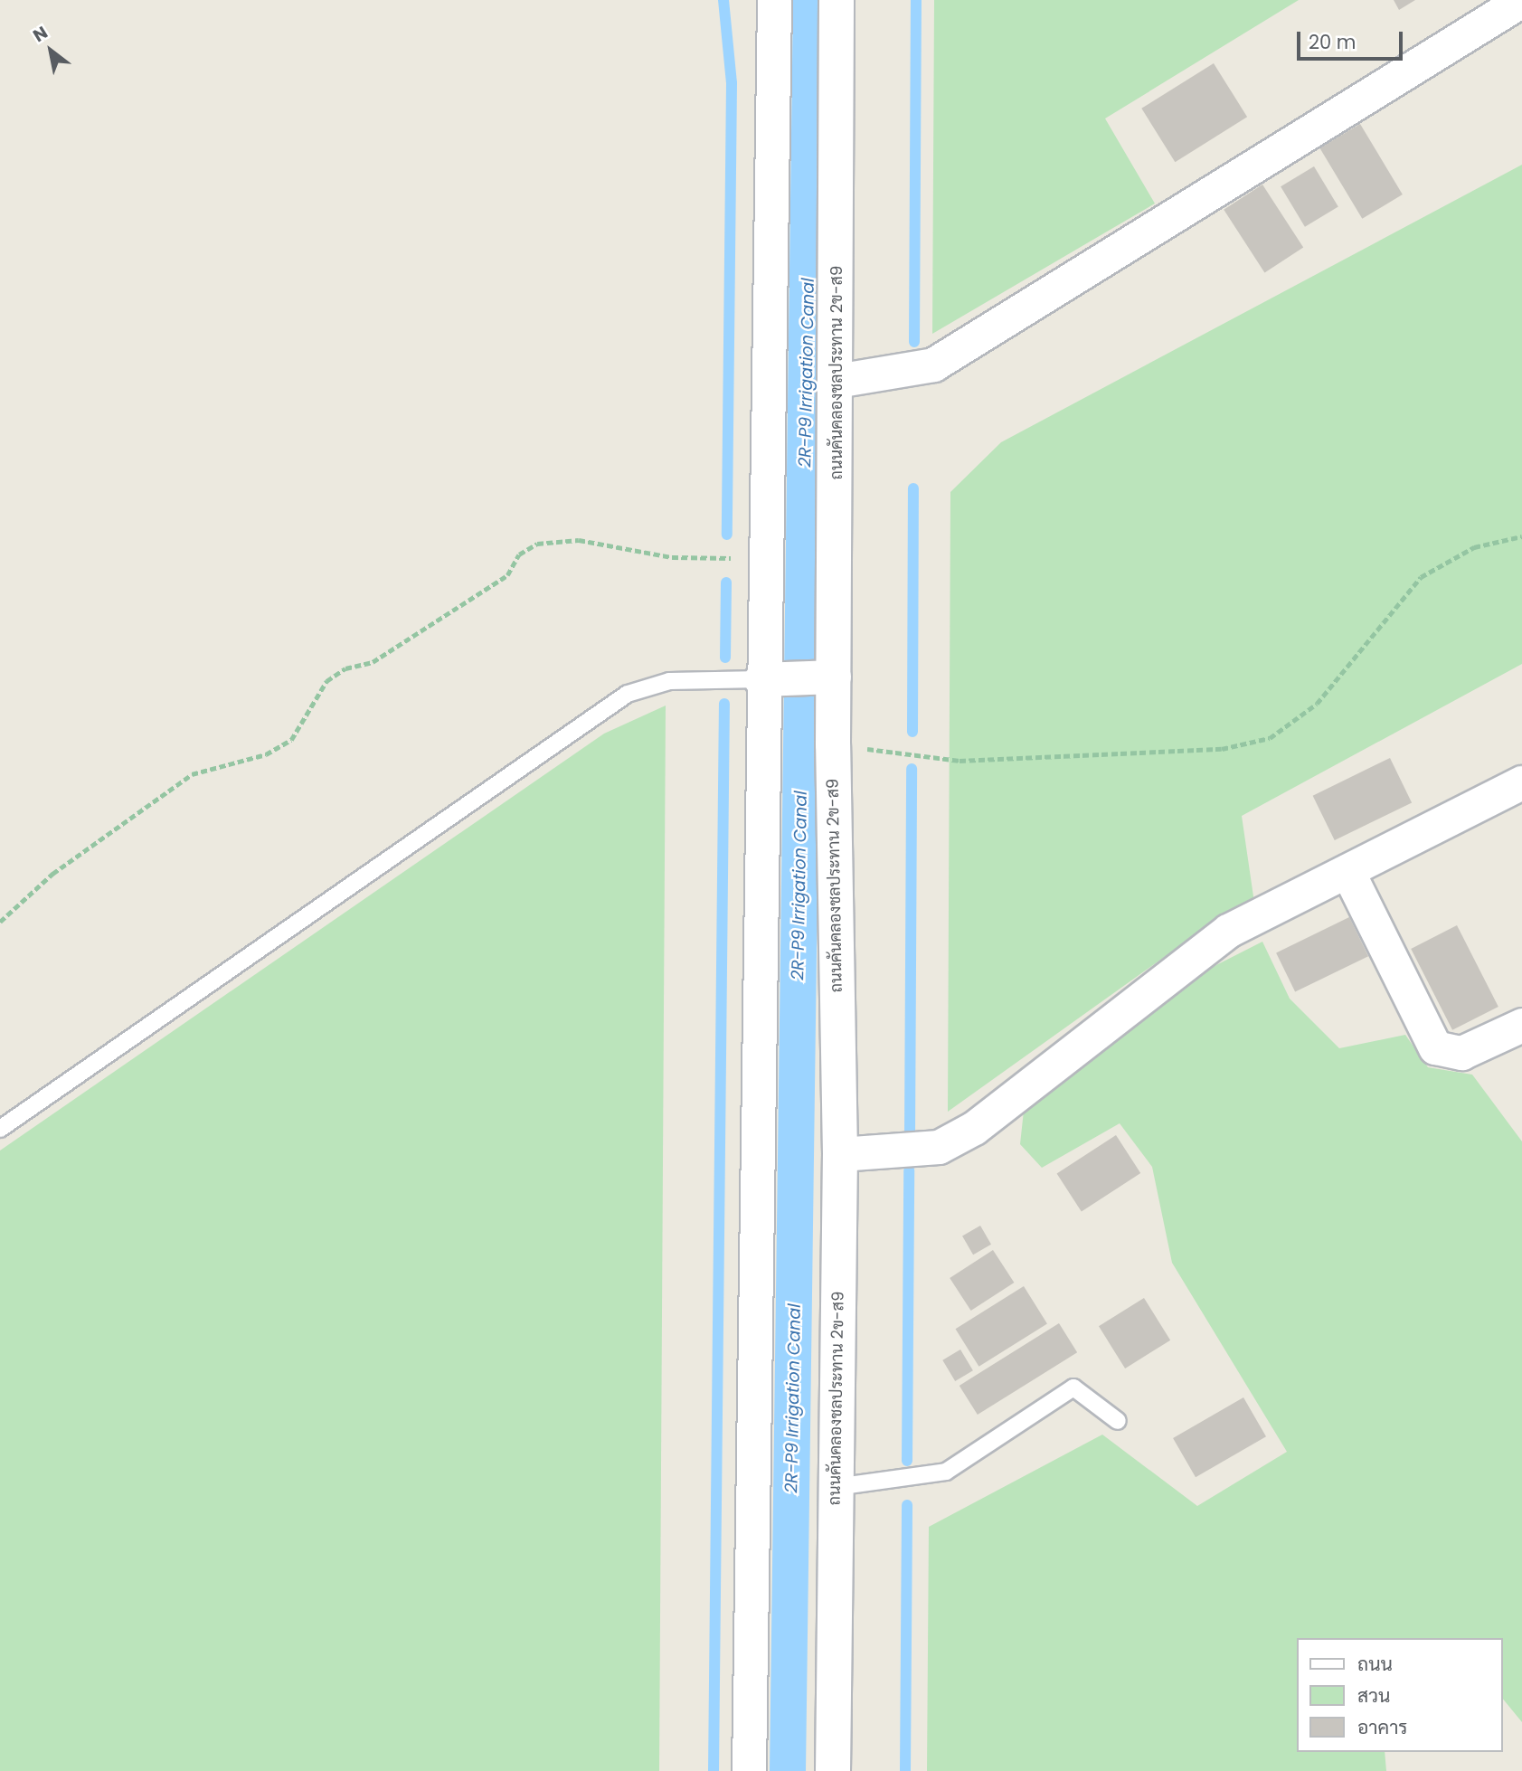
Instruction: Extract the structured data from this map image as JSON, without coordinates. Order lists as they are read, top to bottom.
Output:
{
  "streets": {
    "street": ["ถนนคันคลองชลประทาน 2ข-ส9"]
  },
  "water": ["2R-P9 Irrigation Canal"],
  "legend": ["ถนน", "สวน", "อาคาร"],
  "scale_bar": "20 m",
  "north": "top left"
}
